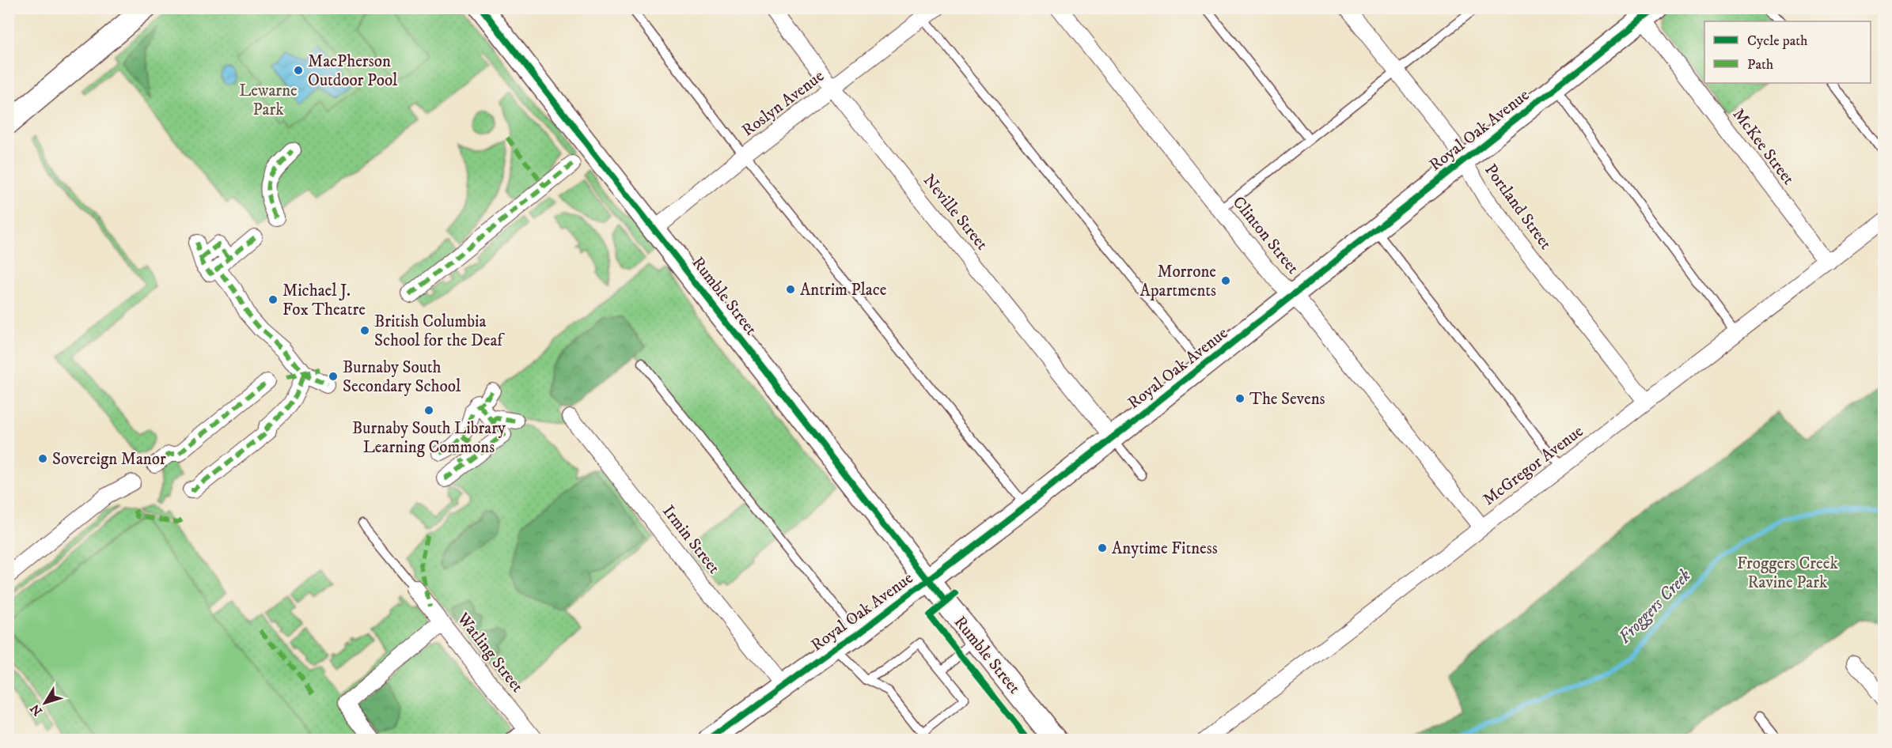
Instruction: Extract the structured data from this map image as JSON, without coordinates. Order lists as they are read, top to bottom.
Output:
{
  "streets": {
    "street": [
      "Roslyn Avenue",
      "Royal Oak Avenue",
      "McKee Street",
      "Portland Street",
      "Neville Street",
      "Clinton Street",
      "Rumble Street",
      "McGregor Avenue",
      "Irmin Street",
      "Watling Street"
    ]
  },
  "crossings": [
    ["Roslyn Avenue", "Neville Street"],
    ["Roslyn Avenue", "Rumble Street"],
    ["Royal Oak Avenue", "McKee Street"],
    ["Royal Oak Avenue", "Portland Street"],
    ["Royal Oak Avenue", "Neville Street"],
    ["Royal Oak Avenue", "Clinton Street"],
    ["Royal Oak Avenue", "Rumble Street"],
    ["Royal Oak Avenue", "Irmin Street"],
    ["McKee Street", "McGregor Avenue"],
    ["Portland Street", "McGregor Avenue"],
    ["Clinton Street", "McGregor Avenue"]
  ],
  "water": ["Froggers Creek"],
  "parks": ["Lewarne Park", "Froggers Creek Ravine Park"],
  "places": [
    "MacPherson Outdoor Pool",
    "Morrone Apartments",
    "Antrim Place",
    "Michael J. Fox Theatre",
    "British Columbia School for the Deaf",
    "Burnaby South Secondary School",
    "The Sevens",
    "Burnaby South Library Learning Commons",
    "Sovereign Manor",
    "Anytime Fitness"
  ],
  "legend": ["Cycle path", "Path"],
  "north": "bottom left"
}
